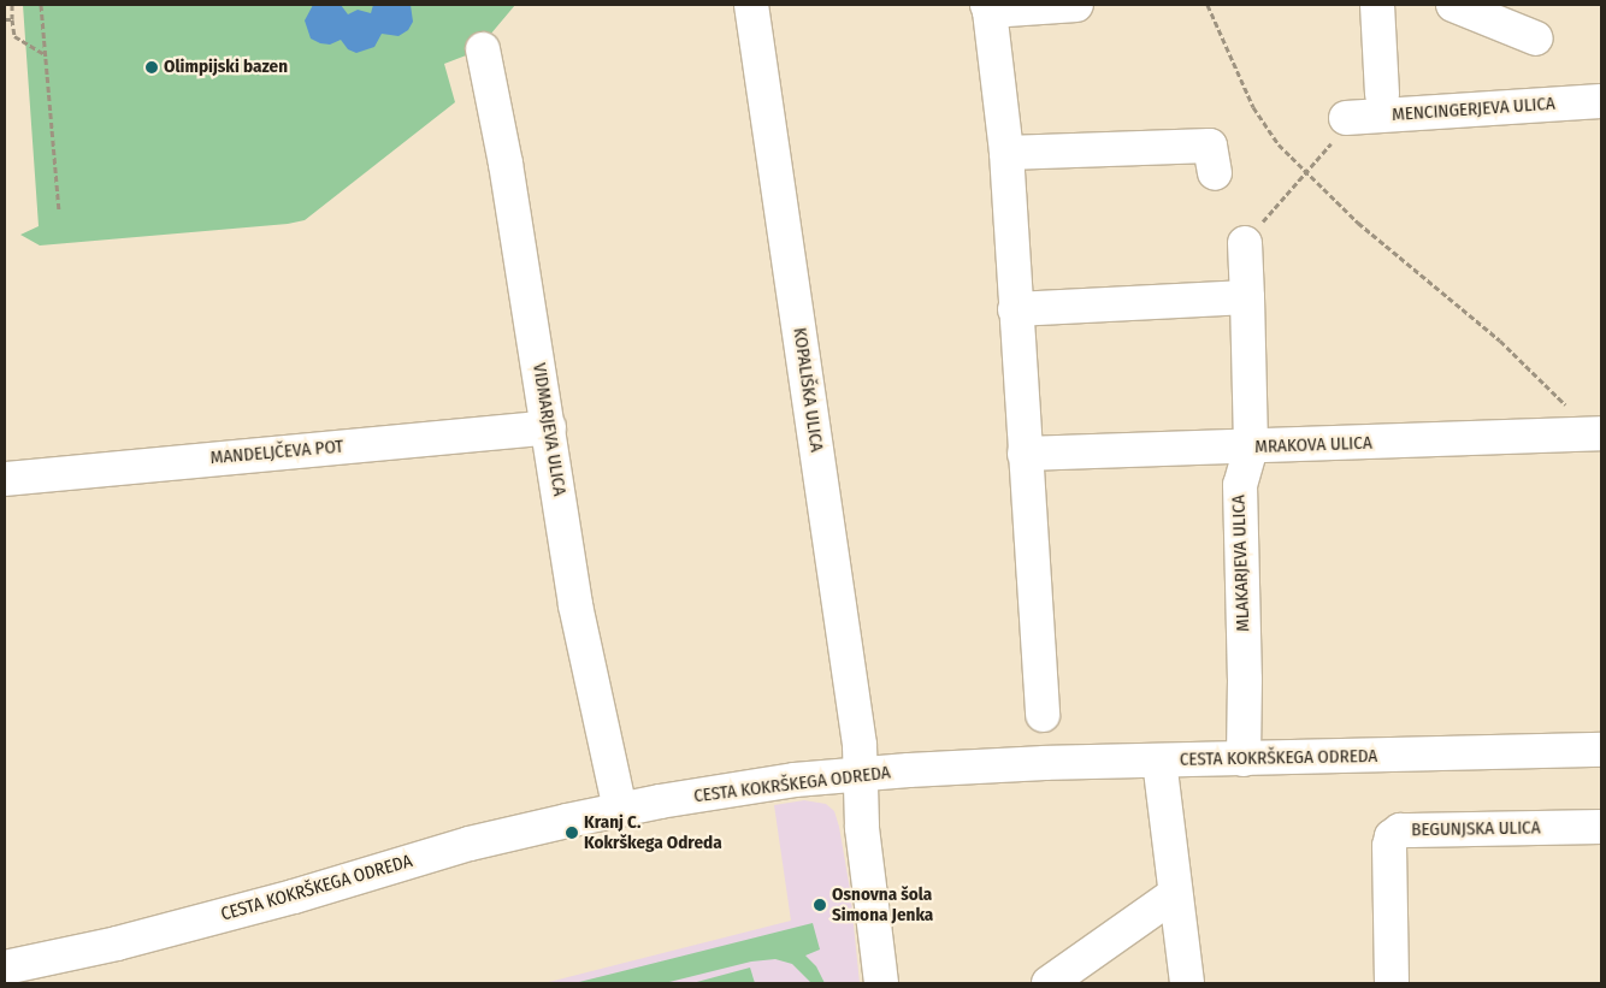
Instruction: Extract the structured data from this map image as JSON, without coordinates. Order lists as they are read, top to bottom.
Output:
{
  "streets": {
    "street": [
      "MENCINGERJEVA ULICA",
      "KOPALIŠKA ULICA",
      "VIDMARJEVA ULICA",
      "MRAKOVA ULICA",
      "MANDELJČEVA POT",
      "MLAKARJEVA ULICA",
      "CESTA KOKRŠKEGA ODREDA",
      "BEGUNJSKA ULICA"
    ]
  },
  "crossings": [
    ["KOPALIŠKA ULICA", "CESTA KOKRŠKEGA ODREDA"],
    ["VIDMARJEVA ULICA", "MANDELJČEVA POT"],
    ["VIDMARJEVA ULICA", "CESTA KOKRŠKEGA ODREDA"],
    ["MRAKOVA ULICA", "MLAKARJEVA ULICA"],
    ["MLAKARJEVA ULICA", "CESTA KOKRŠKEGA ODREDA"]
  ],
  "places": ["Olimpijski bazen", "Kranj C. Kokrškega Odreda", "Osnovna šola Simona Jenka"]
}
